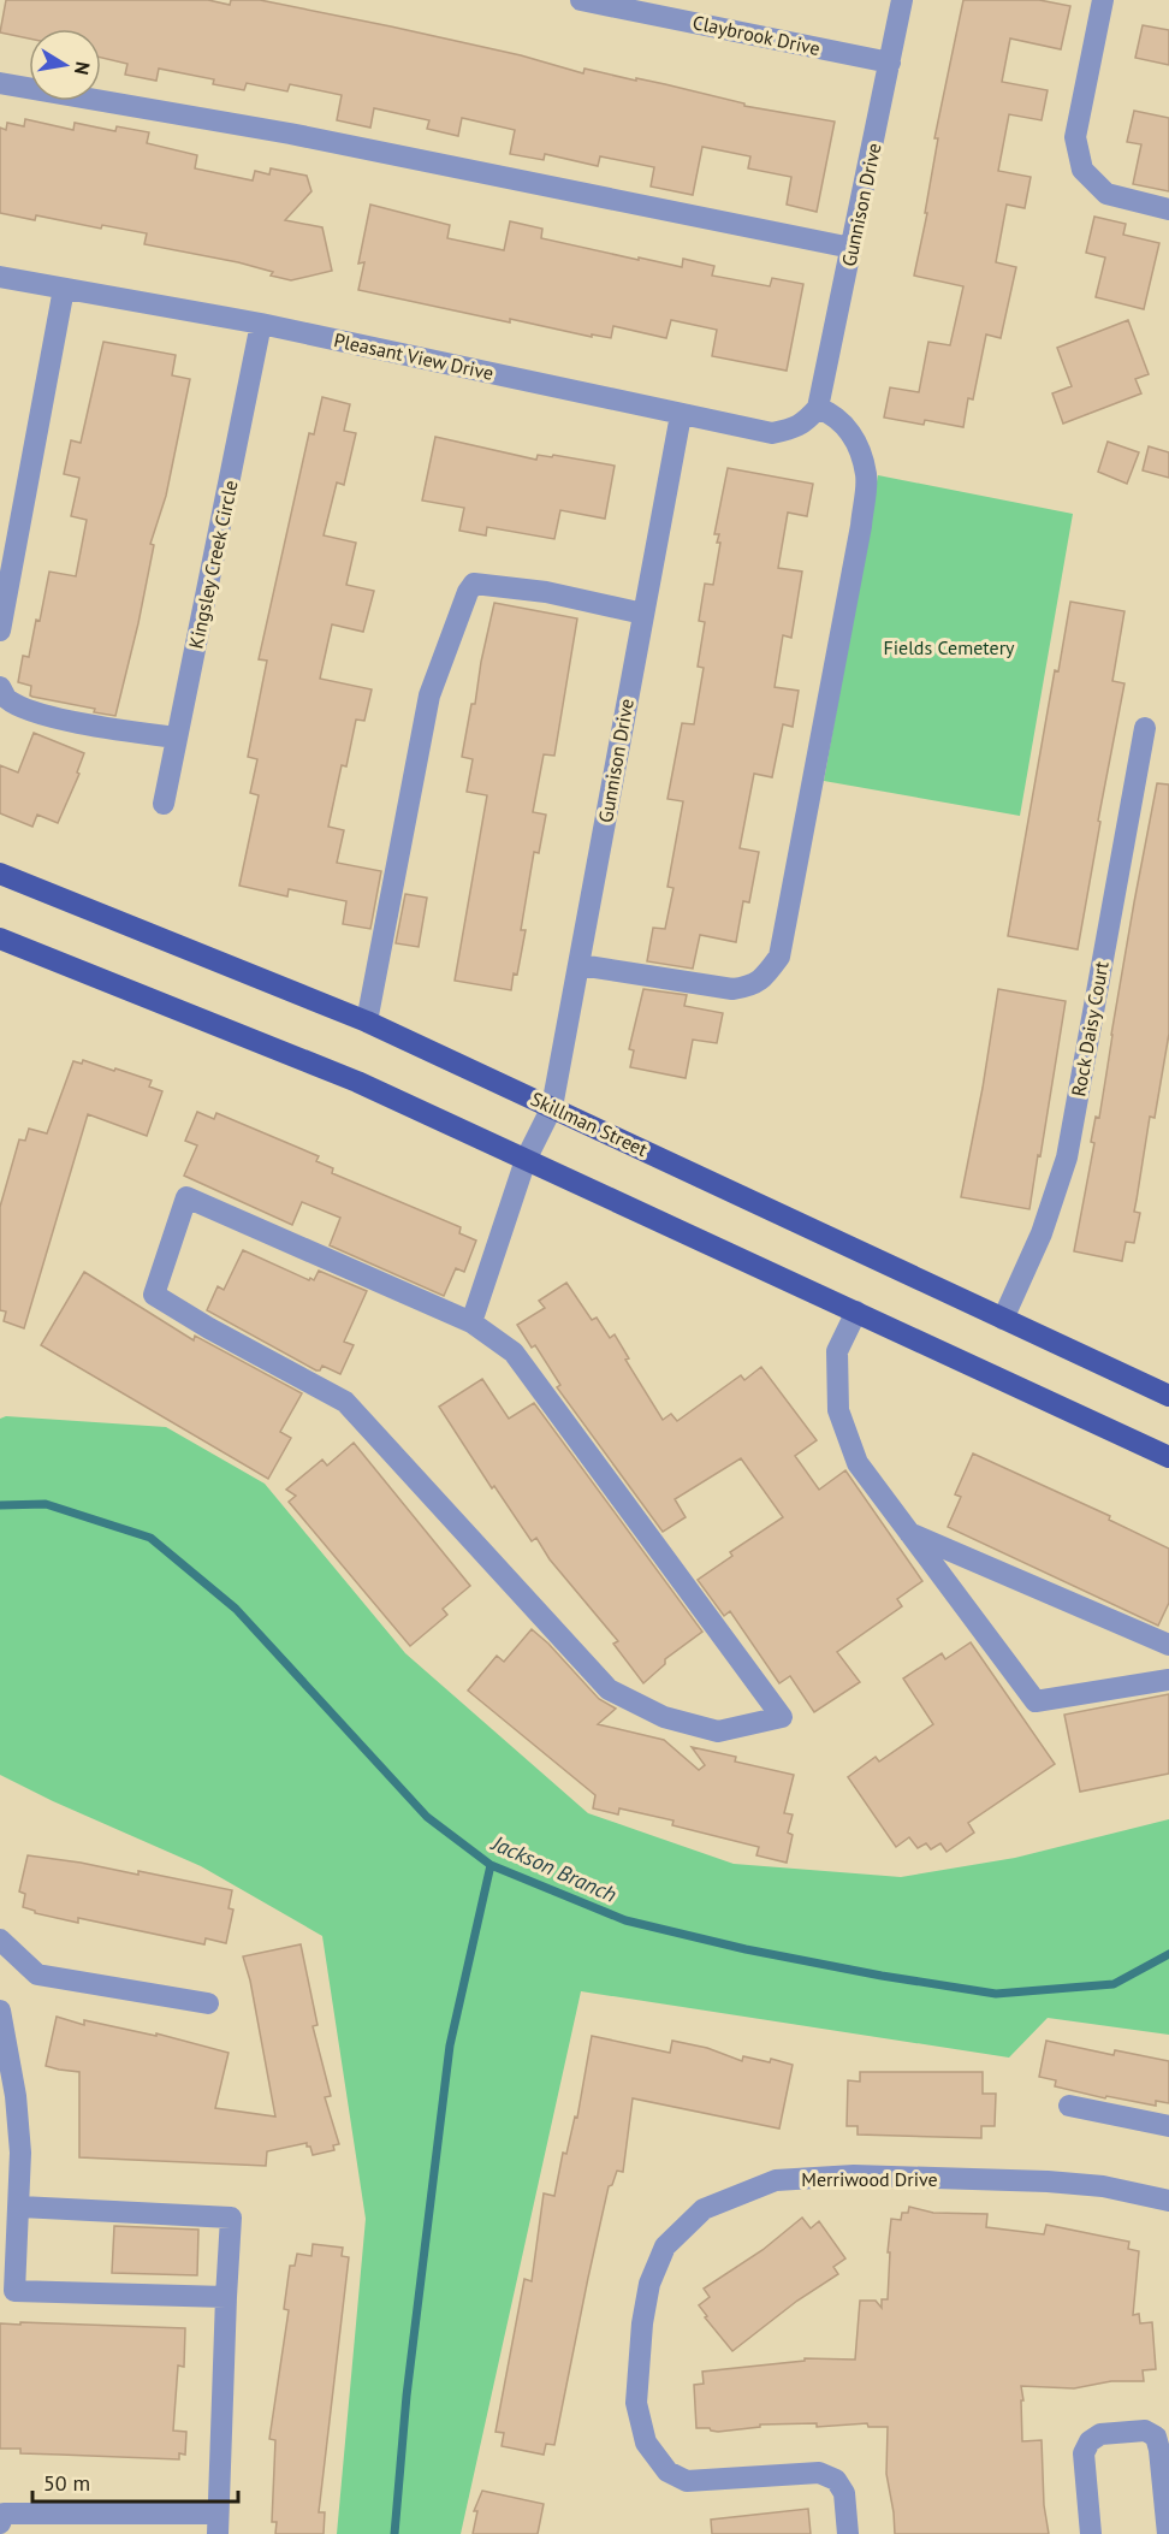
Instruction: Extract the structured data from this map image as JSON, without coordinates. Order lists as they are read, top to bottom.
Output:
{
  "streets": {
    "main road": ["Skillman Street"],
    "street": [
      "Claybrook Drive",
      "Gunnison Drive",
      "Pleasant View Drive",
      "Kingsley Creek Circle",
      "Rock Daisy Court",
      "Merriwood Drive"
    ]
  },
  "crossings": [
    ["Claybrook Drive", "Gunnison Drive"],
    ["Gunnison Drive", "Pleasant View Drive"],
    ["Gunnison Drive", "Skillman Street"],
    ["Pleasant View Drive", "Kingsley Creek Circle"],
    ["Rock Daisy Court", "Skillman Street"]
  ],
  "water": ["Jackson Branch"],
  "parks": ["Fields Cemetery"],
  "scale_bar": "50 m",
  "north": "right"
}
